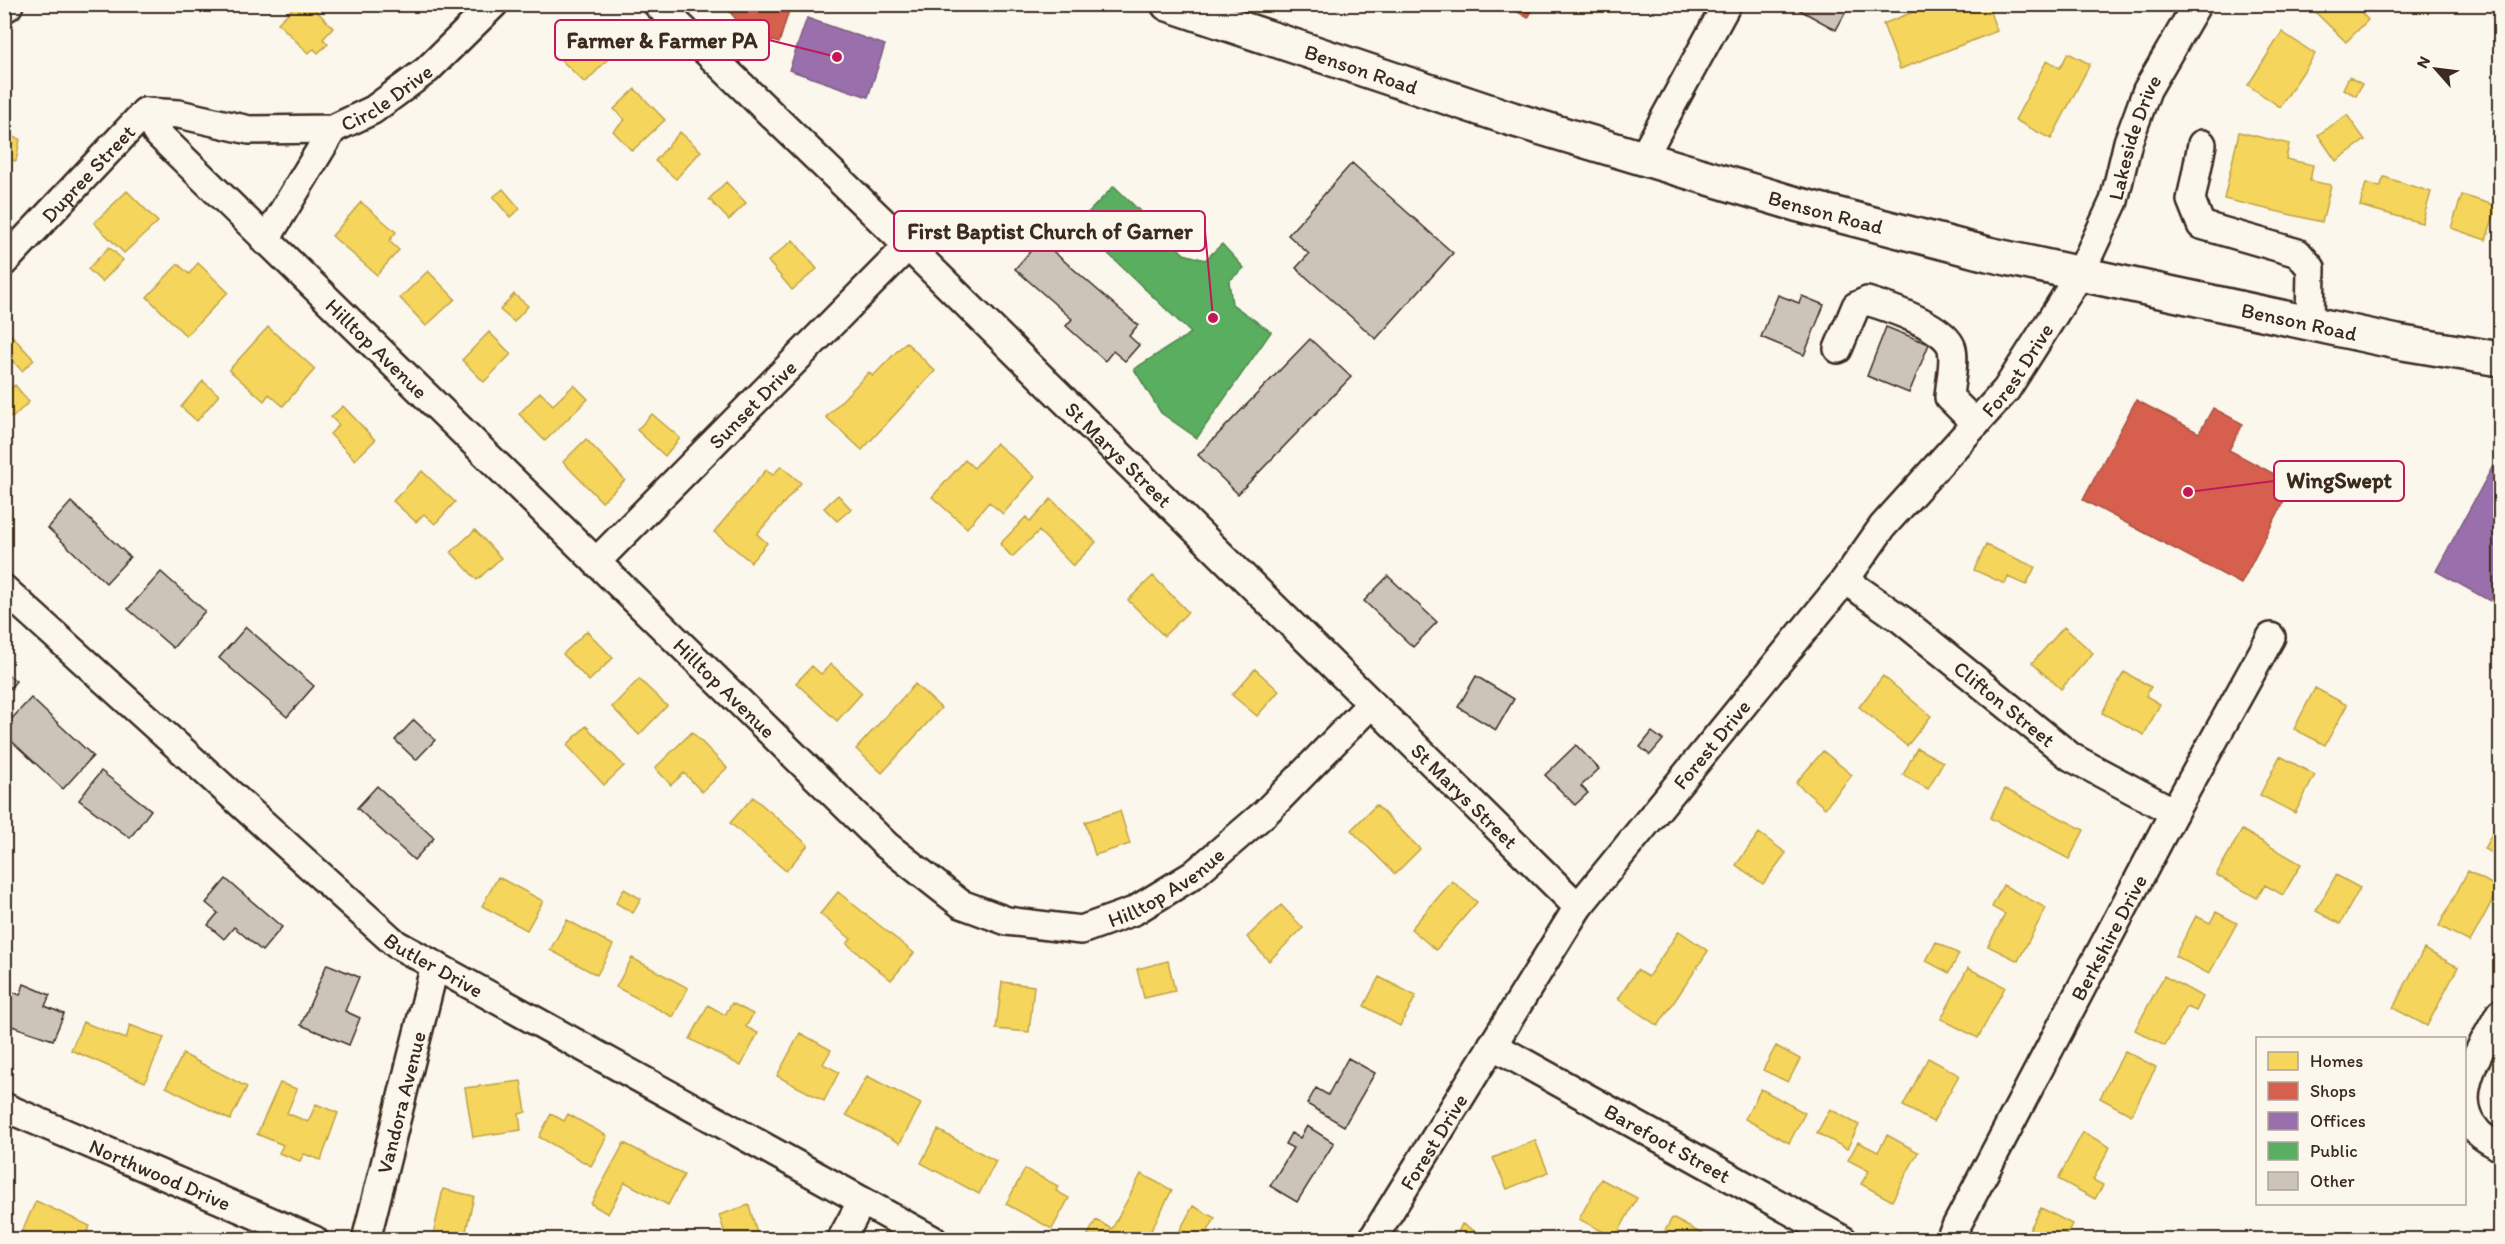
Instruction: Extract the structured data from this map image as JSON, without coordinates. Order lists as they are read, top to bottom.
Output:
{
  "streets": {
    "main road": ["Benson Road"],
    "street": [
      "Circle Drive",
      "Lakeside Drive",
      "Dupree Street",
      "Hilltop Avenue",
      "Forest Drive",
      "Sunset Drive",
      "St Marys Street",
      "Clifton Street",
      "Berkshire Drive",
      "Butler Drive",
      "Vandora Avenue",
      "Barefoot Street",
      "Northwood Drive"
    ]
  },
  "crossings": [
    ["Benson Road", "Lakeside Drive"],
    ["Benson Road", "Forest Drive"],
    ["Circle Drive", "Dupree Street"],
    ["Circle Drive", "Hilltop Avenue"],
    ["Lakeside Drive", "Forest Drive"],
    ["Dupree Street", "Hilltop Avenue"],
    ["Hilltop Avenue", "Sunset Drive"],
    ["Hilltop Avenue", "St Marys Street"],
    ["Forest Drive", "St Marys Street"],
    ["Forest Drive", "Clifton Street"],
    ["Forest Drive", "Barefoot Street"],
    ["Sunset Drive", "St Marys Street"],
    ["Clifton Street", "Berkshire Drive"],
    ["Butler Drive", "Vandora Avenue"]
  ],
  "places": ["Farmer & Farmer PA", "First Baptist Church of Garner", "WingSwept"],
  "legend": [
    "Homes",
    "Shops",
    "Offices",
    "Public",
    "Other"
  ],
  "north": "top left"
}
